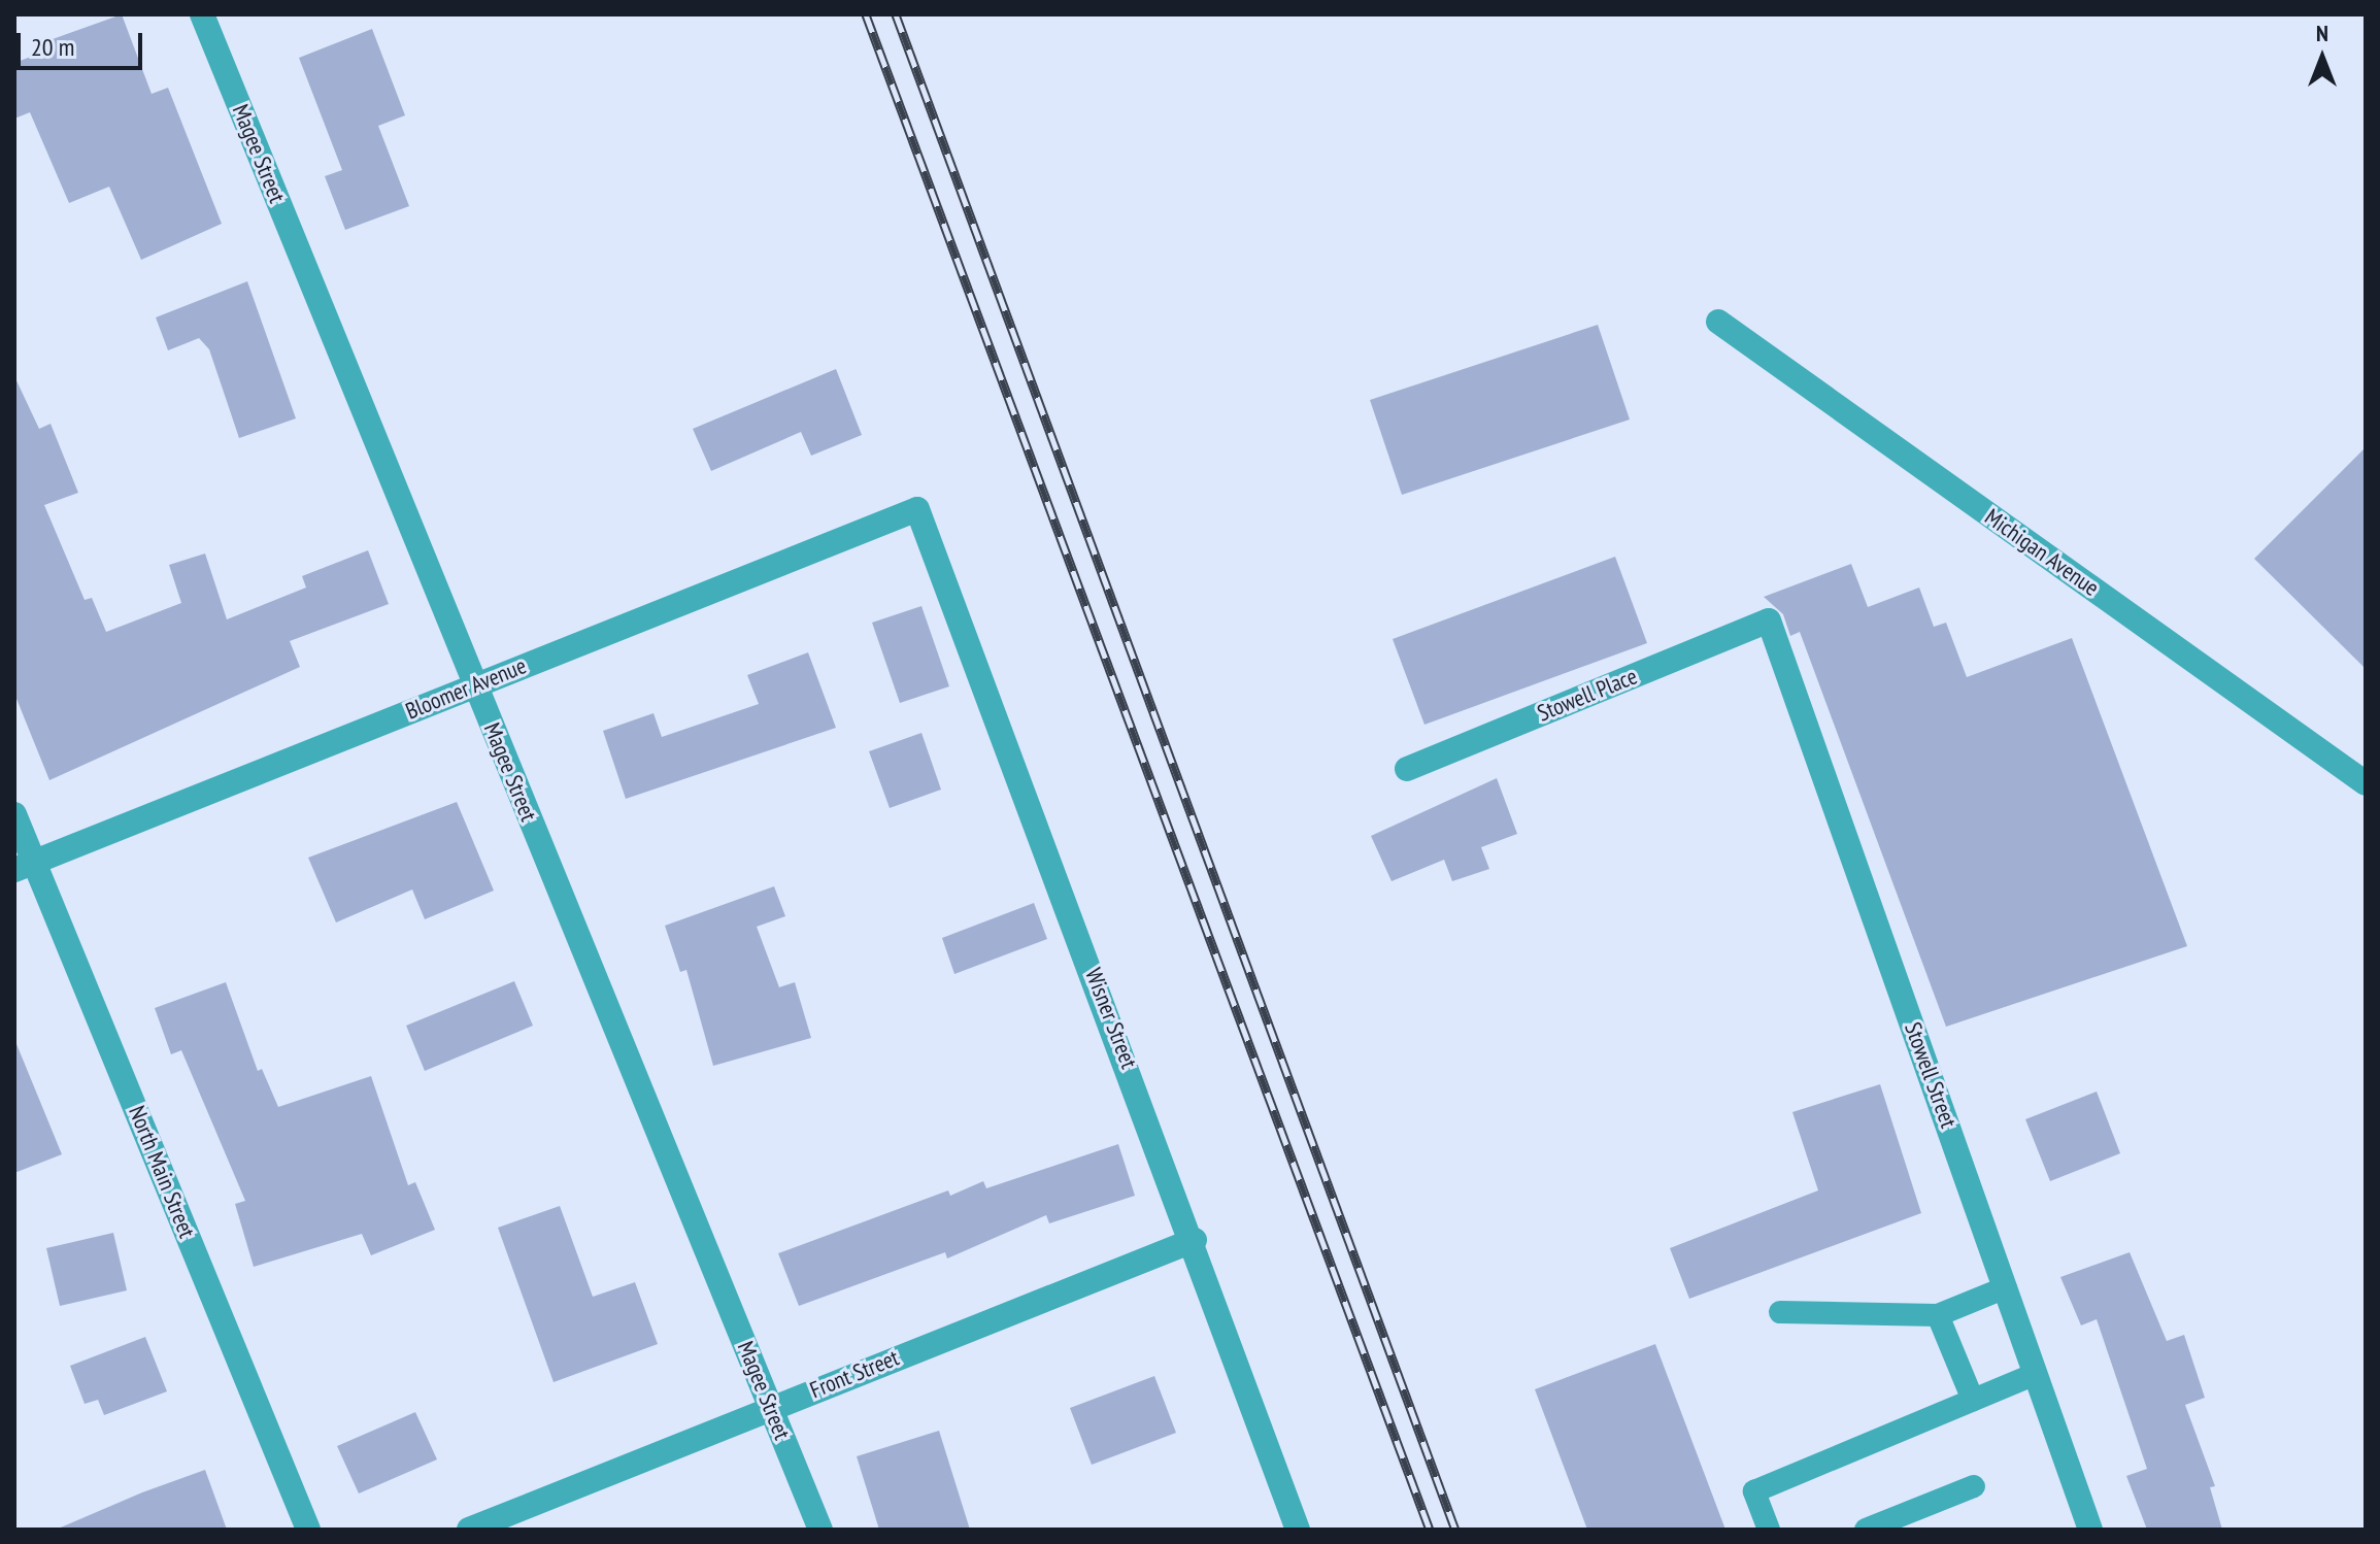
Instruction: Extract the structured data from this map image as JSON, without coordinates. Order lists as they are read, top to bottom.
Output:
{
  "streets": {
    "street": [
      "Magee Street",
      "Michigan Avenue",
      "Bloomer Avenue",
      "Stowell Place",
      "Wisner Street",
      "Stowell Street",
      "North Main Street",
      "Front Street"
    ]
  },
  "crossings": [
    ["Magee Street", "Bloomer Avenue"],
    ["Magee Street", "Front Street"],
    ["Bloomer Avenue", "Wisner Street"],
    ["Bloomer Avenue", "North Main Street"],
    ["Stowell Place", "Stowell Street"],
    ["Wisner Street", "Front Street"]
  ],
  "scale_bar": "20 m",
  "north": "top"
}
